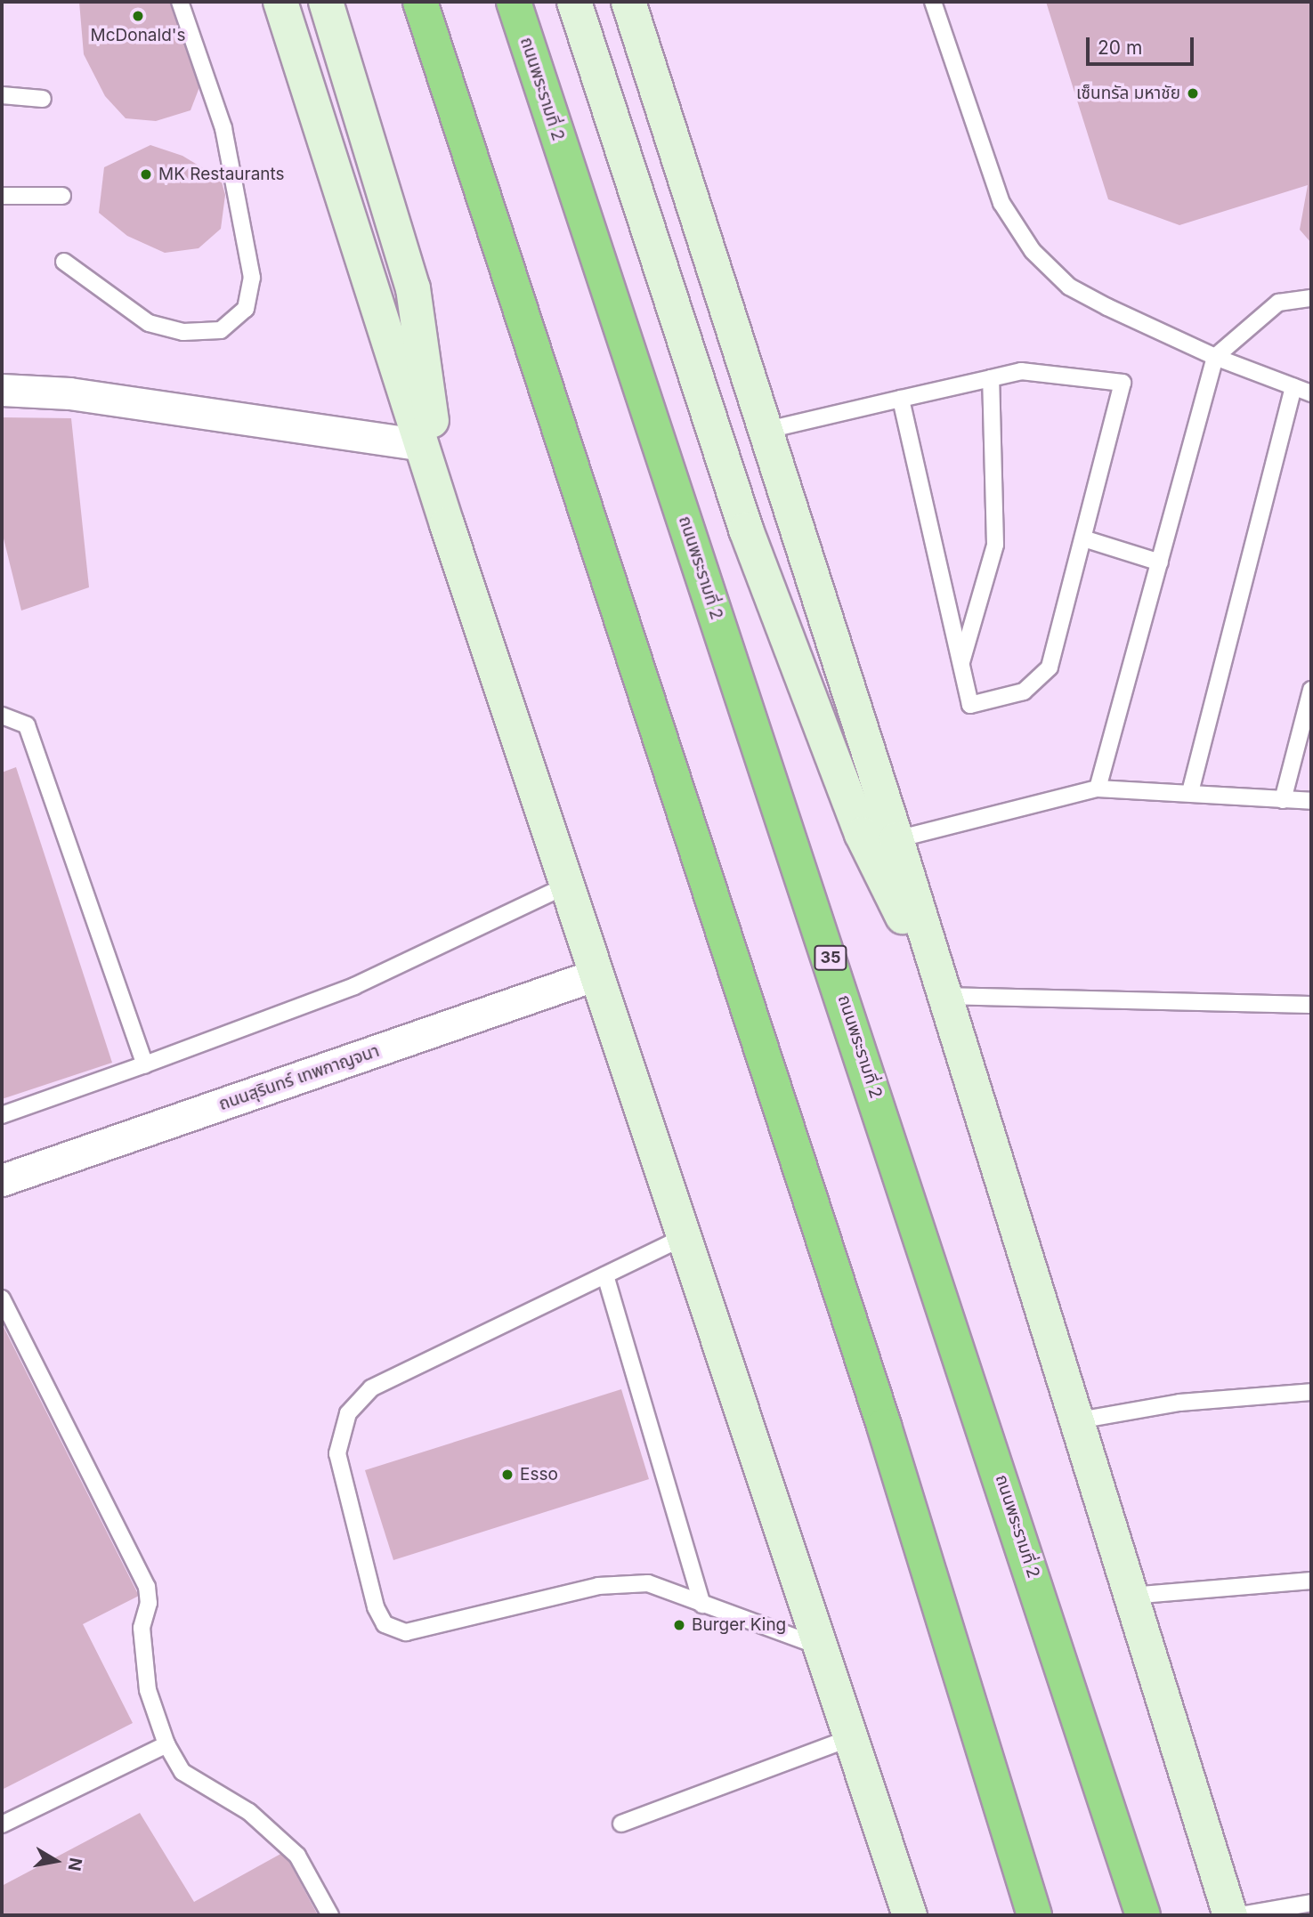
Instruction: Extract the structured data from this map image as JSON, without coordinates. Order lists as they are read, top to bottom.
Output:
{
  "streets": {
    "highway": ["ถนนพระรามที่ 2", "35"],
    "street": ["ถนนสุรินทร์ เทพกาญจนา"]
  },
  "places": [
    "McDonald's",
    "เซ็นทรัล มหาชัย",
    "MK Restaurants",
    "Esso",
    "Burger King"
  ],
  "scale_bar": "20 m",
  "north": "right"
}
